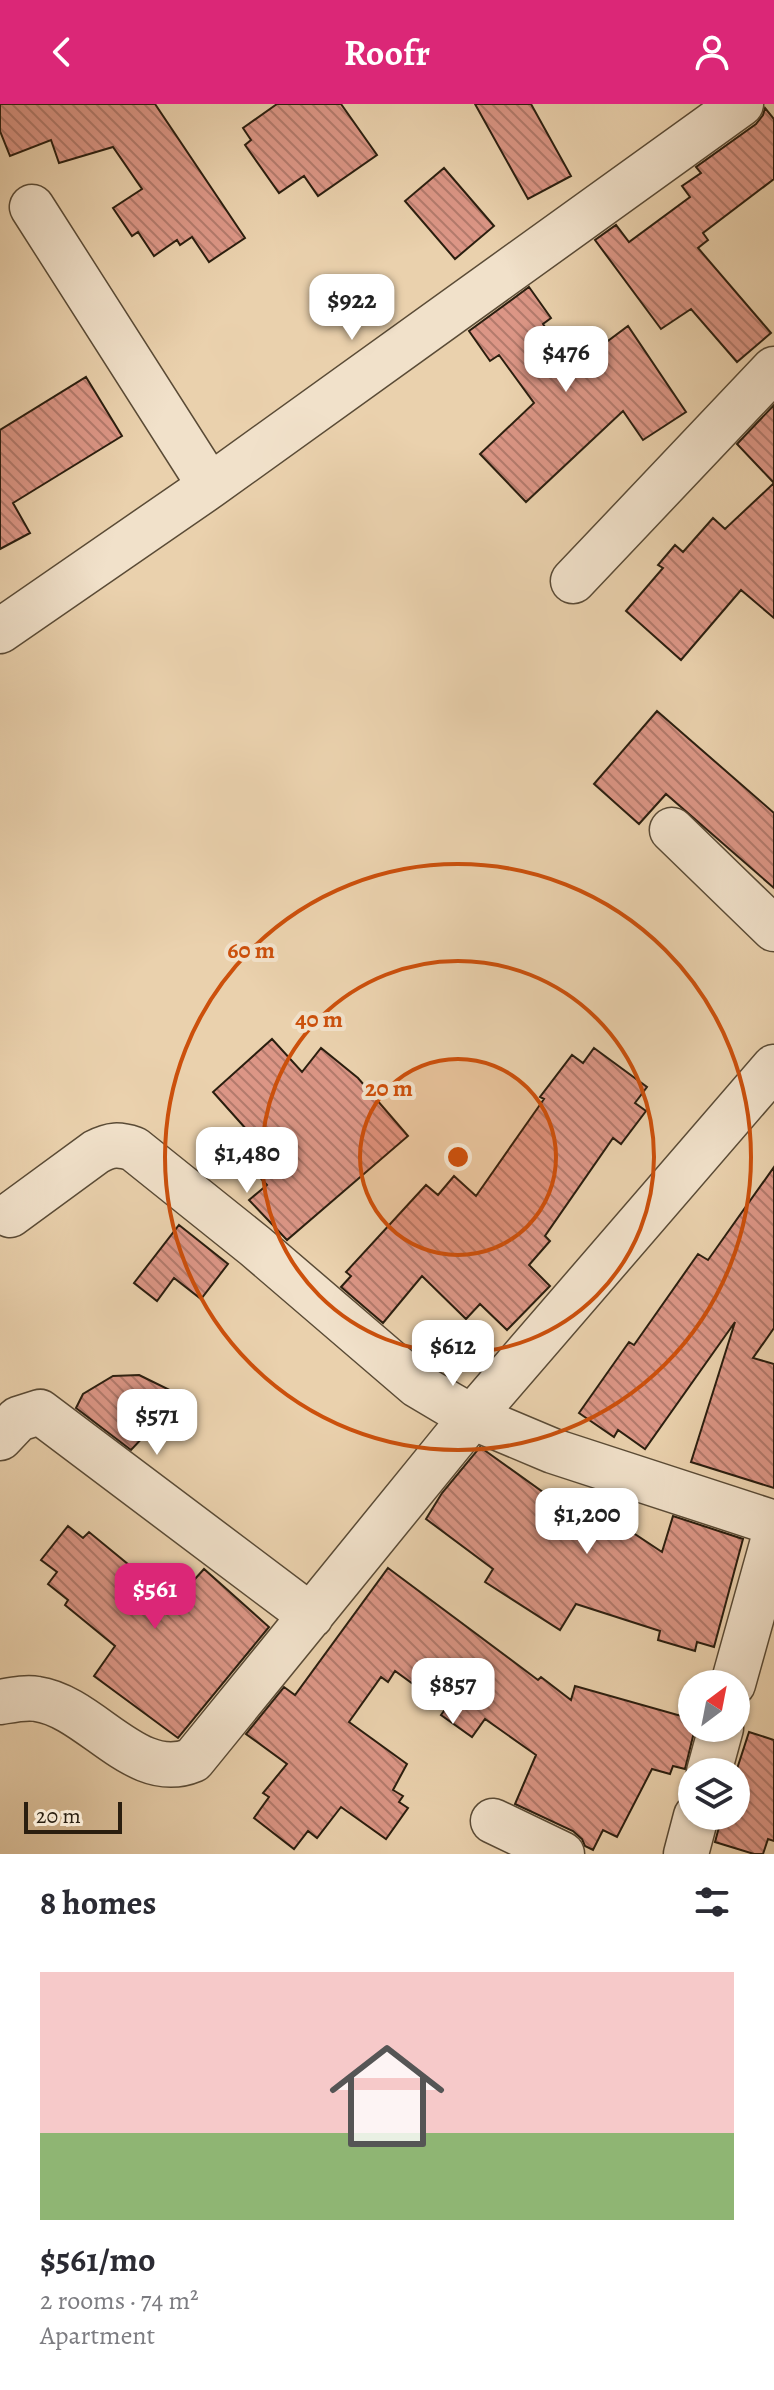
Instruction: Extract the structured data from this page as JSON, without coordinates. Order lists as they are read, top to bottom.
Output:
{
  "scale_bar": "20 m",
  "north": "top right",
  "page": {
    "header": "Roofr",
    "price": [
      "$922",
      "$476",
      "$1,480",
      "$612",
      "$571",
      "$1,200",
      "$561",
      "$857"
    ],
    "scale": "20 m",
    "heading": "8 homes",
    "list": [
      {
        "name": "$561/mo",
        "note": "2 rooms · 74 m² · Apartment"
      }
    ]
  },
  "rings": ["60 m", "40 m", "20 m"]
}
